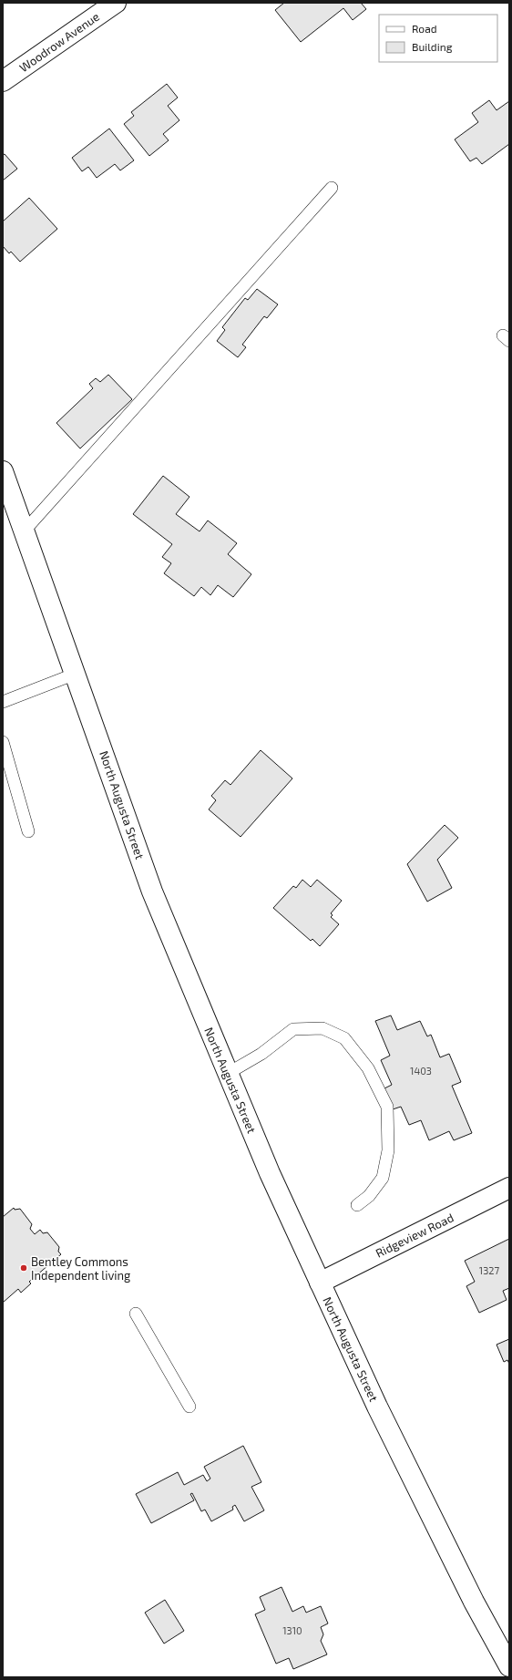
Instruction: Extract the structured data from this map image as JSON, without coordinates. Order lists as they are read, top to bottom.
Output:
{
  "streets": {
    "main road": ["Woodrow Avenue", "North Augusta Street", "Ridgeview Road"]
  },
  "crossings": [
    ["North Augusta Street", "Ridgeview Road"]
  ],
  "places": ["Bentley Commons Independent living"],
  "house_numbers": ["1403", "1327", "1310"],
  "legend": ["Road", "Building"]
}
